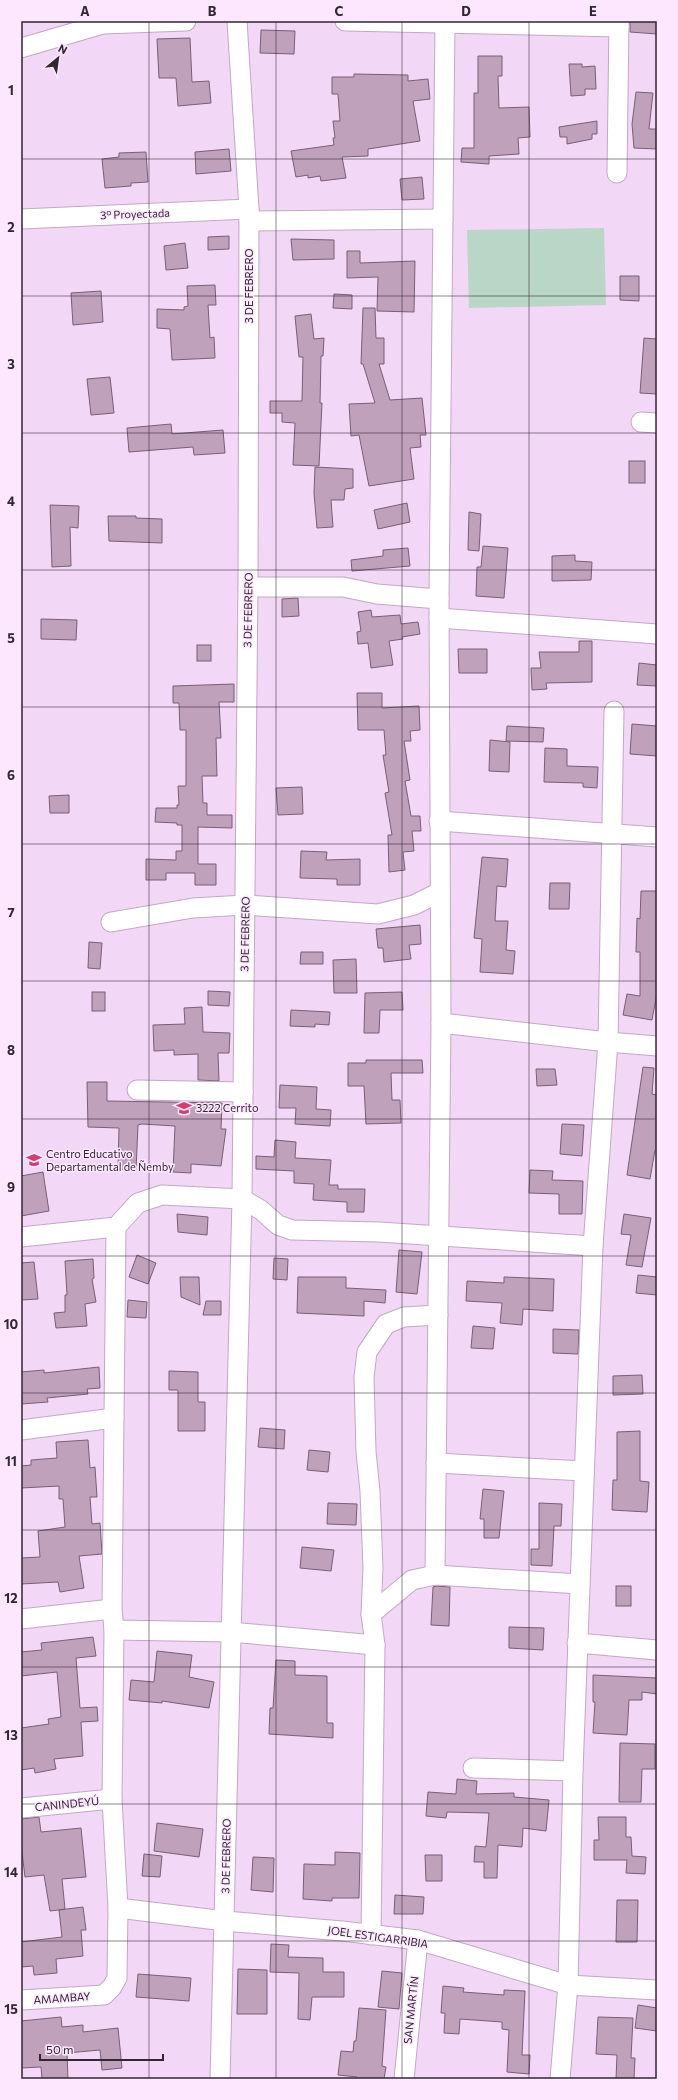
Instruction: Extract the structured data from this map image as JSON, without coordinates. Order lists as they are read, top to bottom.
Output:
{
  "streets": {
    "street": [
      "3º Proyectada",
      "3 DE FEBRERO",
      "CANINDEYÚ",
      "JOEL ESTIGARRIBIA",
      "AMAMBAY",
      "SAN MARTÍN"
    ]
  },
  "crossings": [
    ["3º Proyectada", "3 DE FEBRERO"],
    ["3 DE FEBRERO", "JOEL ESTIGARRIBIA"],
    ["JOEL ESTIGARRIBIA", "AMAMBAY"],
    ["JOEL ESTIGARRIBIA", "SAN MARTÍN"]
  ],
  "places": {
    "school or university": ["3222 Cerrito", "Centro Educativo Departamental de Ñemby"]
  },
  "scale_bar": "50 m",
  "north": "top right",
  "grid": {
    "columns": [
      "A",
      "B",
      "C",
      "D",
      "E"
    ],
    "rows": [
      "1",
      "2",
      "3",
      "4",
      "5",
      "6",
      "7",
      "8",
      "9",
      "10",
      "11",
      "12",
      "13",
      "14",
      "15"
    ]
  }
}
